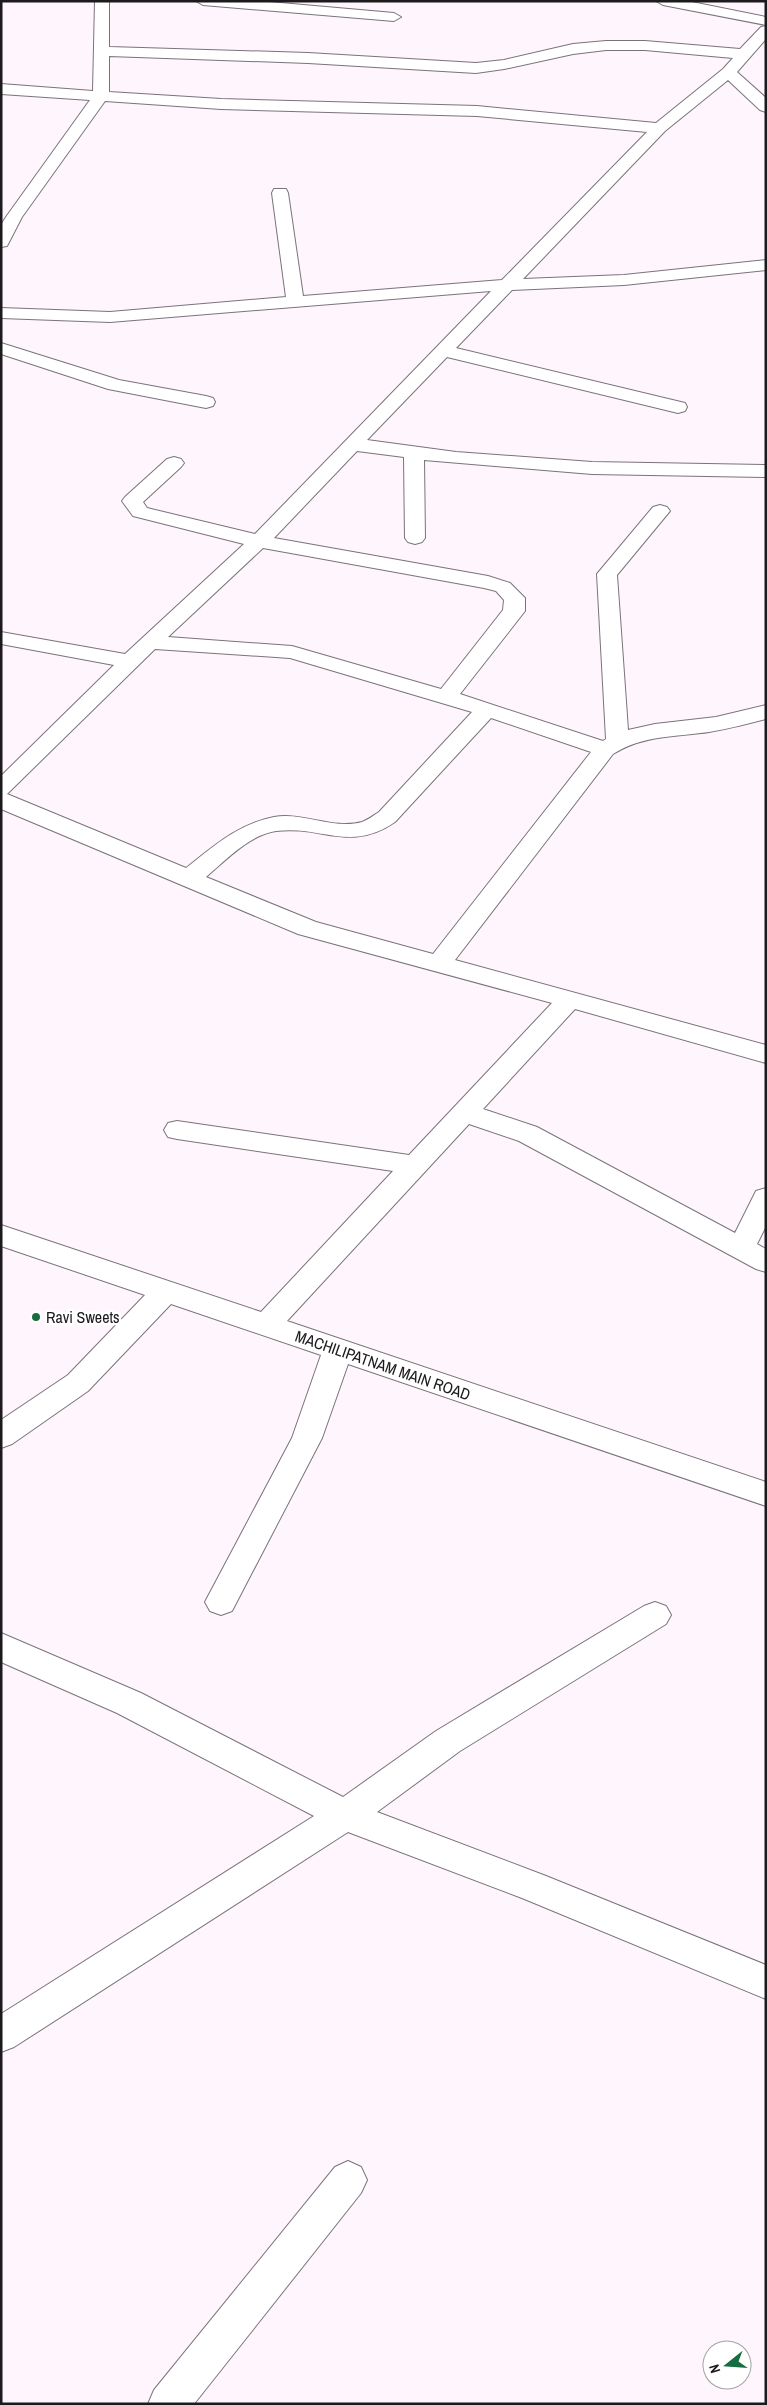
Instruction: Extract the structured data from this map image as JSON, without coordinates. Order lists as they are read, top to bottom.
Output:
{
  "streets": {
    "street": ["MACHILIPATNAM MAIN ROAD"]
  },
  "places": ["Ravi Sweets"],
  "north": "left"
}
